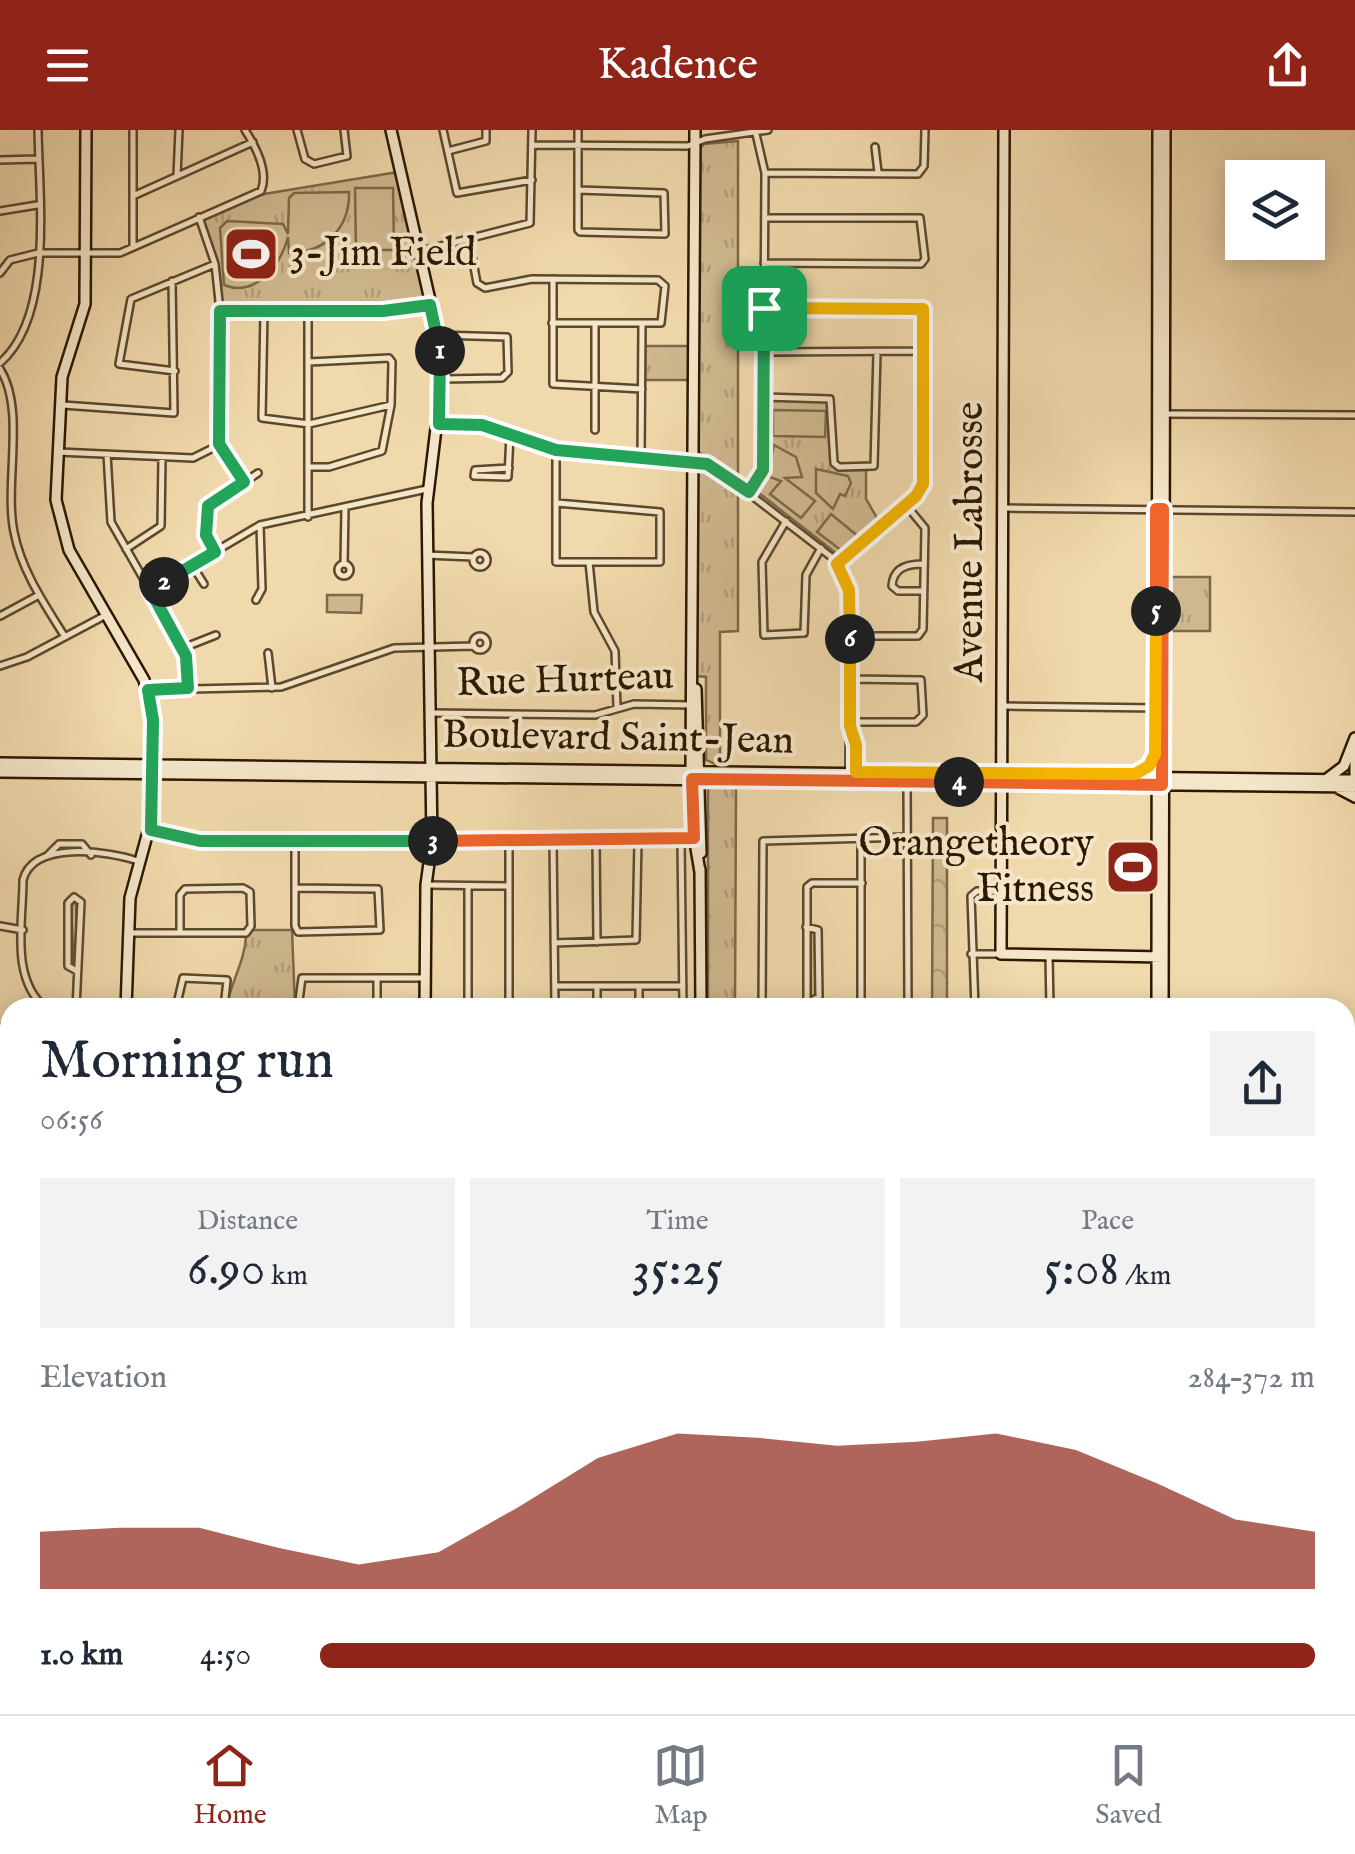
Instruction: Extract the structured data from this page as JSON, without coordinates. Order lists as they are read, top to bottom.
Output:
{
  "streets": {
    "street": ["Avenue Labrosse", "Rue Hurteau", "Boulevard Saint-Jean"]
  },
  "crossings": [
    ["Avenue Labrosse", "Boulevard Saint-Jean"]
  ],
  "places": {
    "sports": ["3-Jim Field", "Orangetheory Fitness"]
  },
  "page": {
    "header": "Kadence",
    "pins": [
      "1",
      "2",
      "5",
      "6",
      "4",
      "3"
    ],
    "heading": ["Morning run", "06:56"],
    "stats": [
      ["Distance", "6.90 km"],
      ["Time", "35:25"],
      ["Pace", "5:08 /km"]
    ],
    "chart": ["Elevation", "284–372 m"],
    "list": [
      {
        "name": "1.0 km",
        "note": "4:50"
      }
    ],
    "tabs": ["Home", "Map", "Saved"]
  }
}
